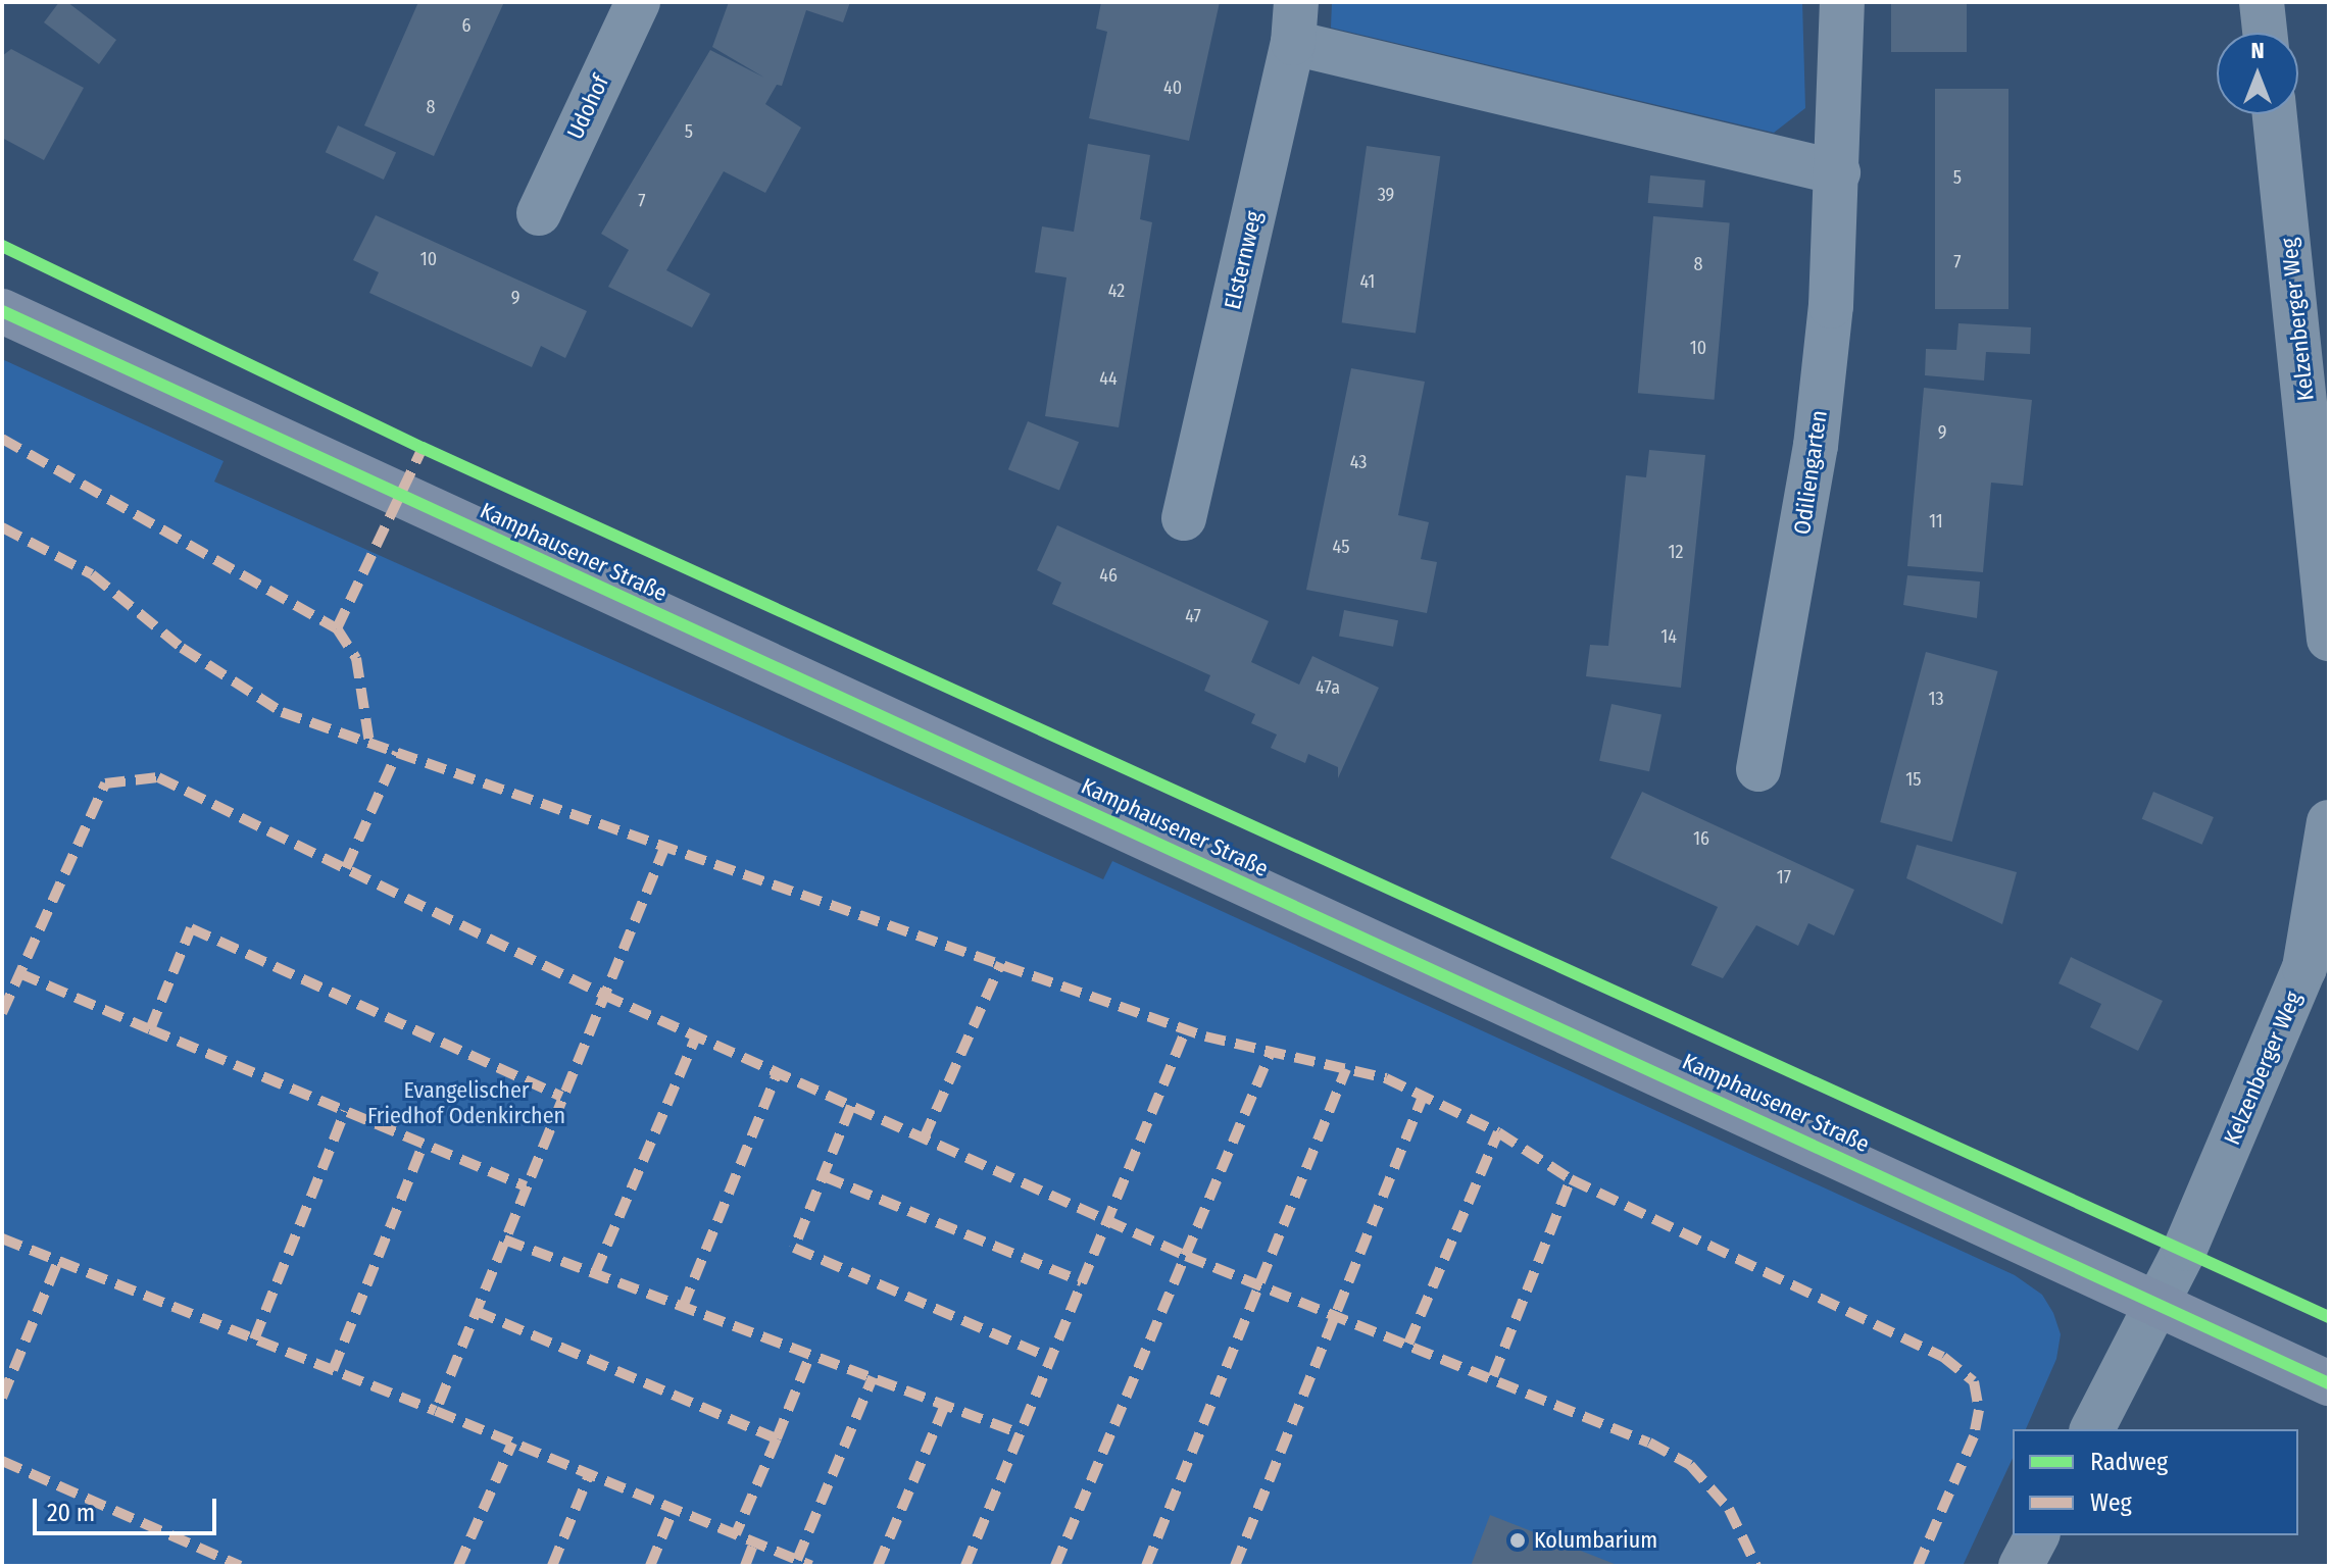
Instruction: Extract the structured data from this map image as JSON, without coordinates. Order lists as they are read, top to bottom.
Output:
{
  "streets": {
    "main road": ["Kamphausener Straße"],
    "street": [
      "Udohof",
      "Elsternweg",
      "Kelzenberger Weg",
      "Odiliengarten"
    ]
  },
  "crossings": [
    ["Kelzenberger Weg", "Kamphausener Straße"]
  ],
  "parks": ["Evangelischer Friedhof Odenkirchen"],
  "places": ["Kolumbarium"],
  "house_numbers": [
    "6",
    "40",
    "8",
    "5",
    "5",
    "39",
    "7",
    "10",
    "7",
    "8",
    "41",
    "42",
    "9",
    "10",
    "44",
    "9",
    "43",
    "11",
    "45",
    "12",
    "46",
    "47",
    "14",
    "47a",
    "13",
    "15",
    "16",
    "17"
  ],
  "legend": ["Radweg", "Weg"],
  "scale_bar": "20 m",
  "north": "top"
}
